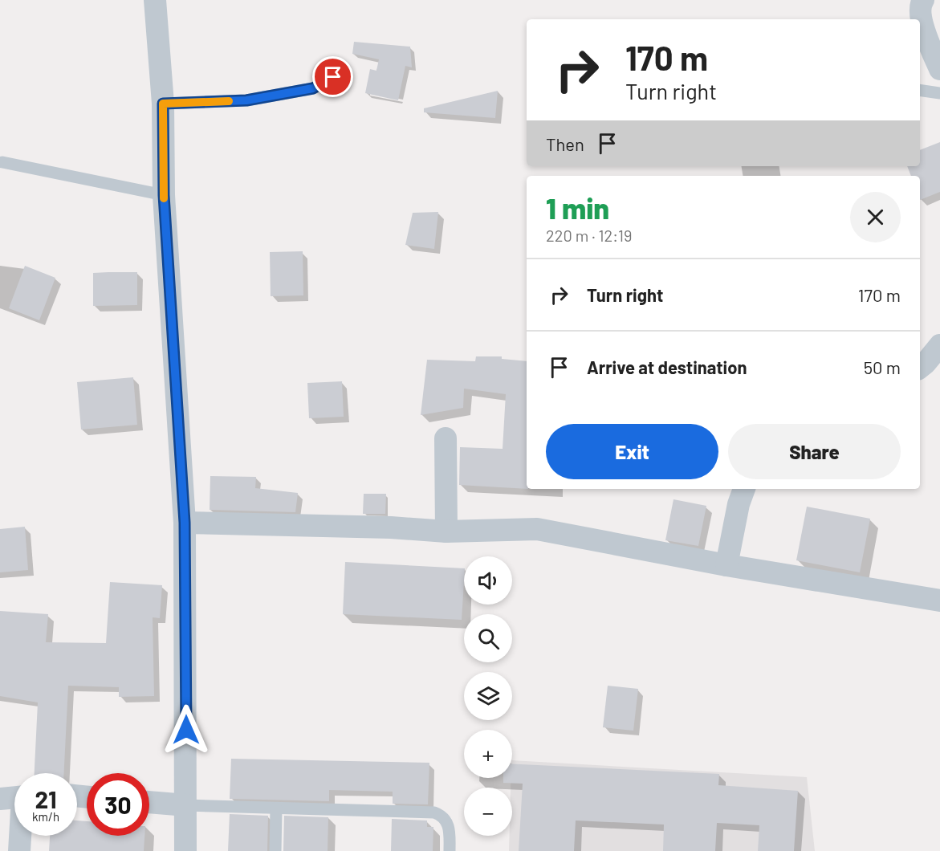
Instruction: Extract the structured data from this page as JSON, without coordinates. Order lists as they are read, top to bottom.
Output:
{
  "page": {
    "turn": ["170 m", "Turn right"],
    "then": "Then",
    "heading": ["1 min", "220 m · 12:19"],
    "list": [
      {
        "name": "Turn right",
        "value": "170 m"
      },
      {
        "name": "Arrive at destination",
        "value": "50 m"
      }
    ],
    "buttons": ["Exit", "Share"],
    "map_buttons": ["+", "−"],
    "speed": "21 km/h",
    "limit": "30"
  }
}
